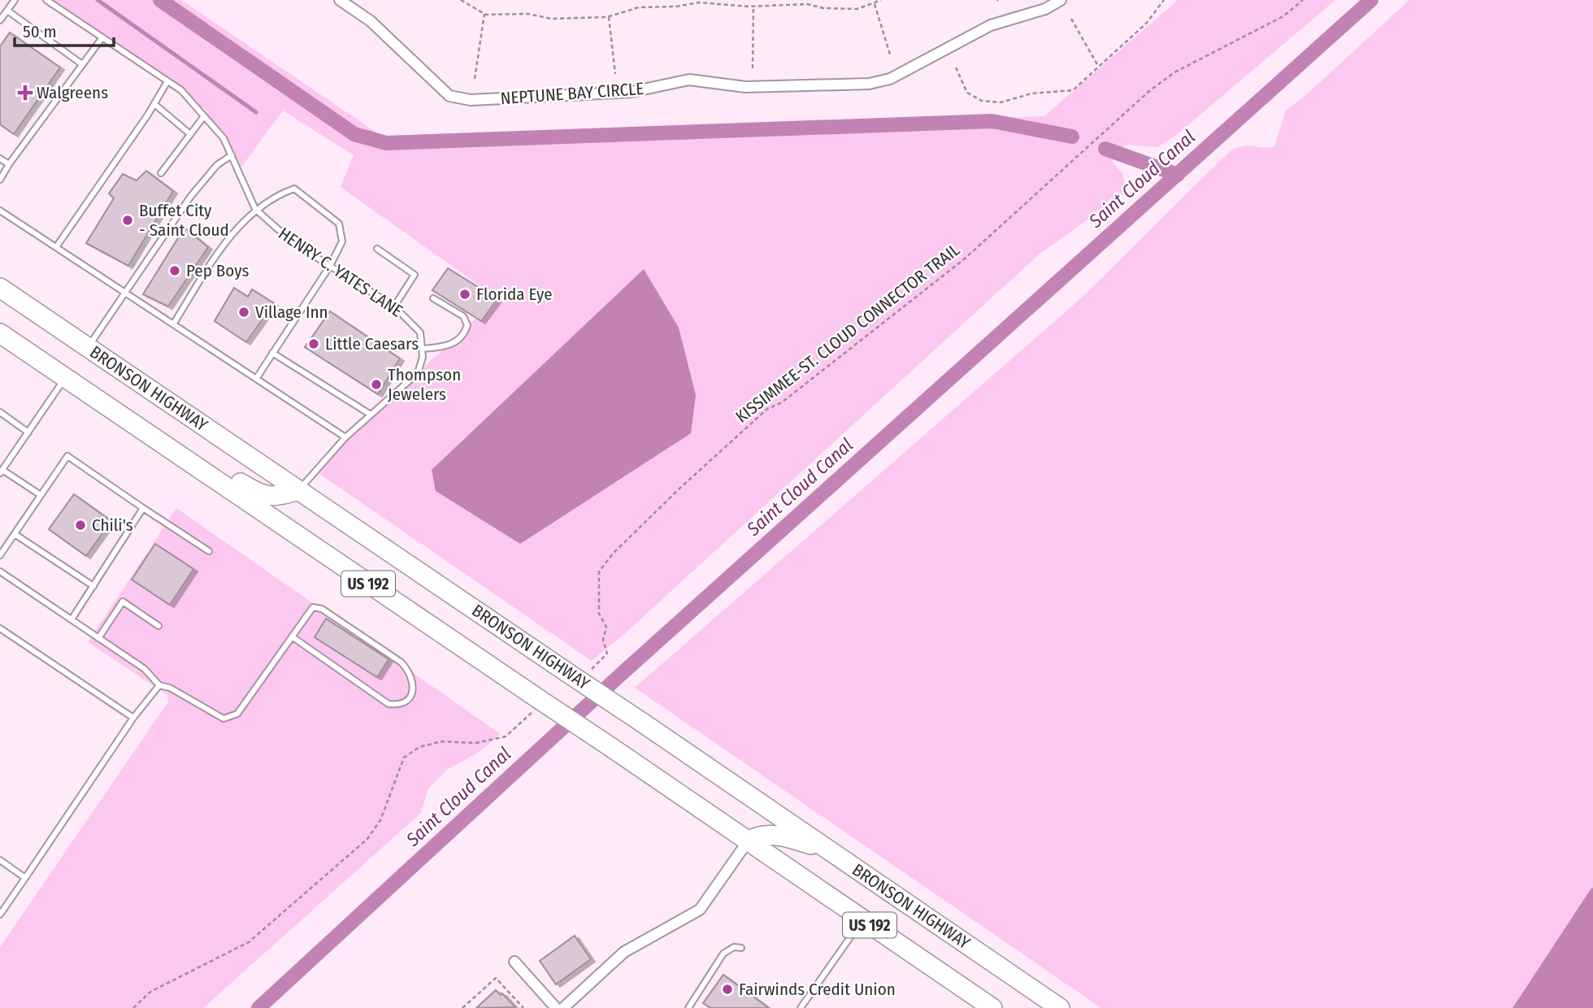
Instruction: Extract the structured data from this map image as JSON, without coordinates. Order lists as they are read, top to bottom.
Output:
{
  "streets": {
    "highway": ["BRONSON HIGHWAY", "US 192"],
    "street": ["NEPTUNE BAY CIRCLE"],
    "lane": ["HENRY C. YATES LANE"],
    "path": ["KISSIMMEE-ST. CLOUD CONNECTOR TRAIL"]
  },
  "water": ["Saint Cloud Canal"],
  "places": {
    "health": ["Walgreens"],
    "other": [
      "Buffet City - Saint Cloud",
      "Pep Boys",
      "Florida Eye",
      "Village Inn",
      "Little Caesars",
      "Thompson Jewelers",
      "Chili's",
      "Fairwinds Credit Union"
    ]
  },
  "scale_bar": "50 m"
}
